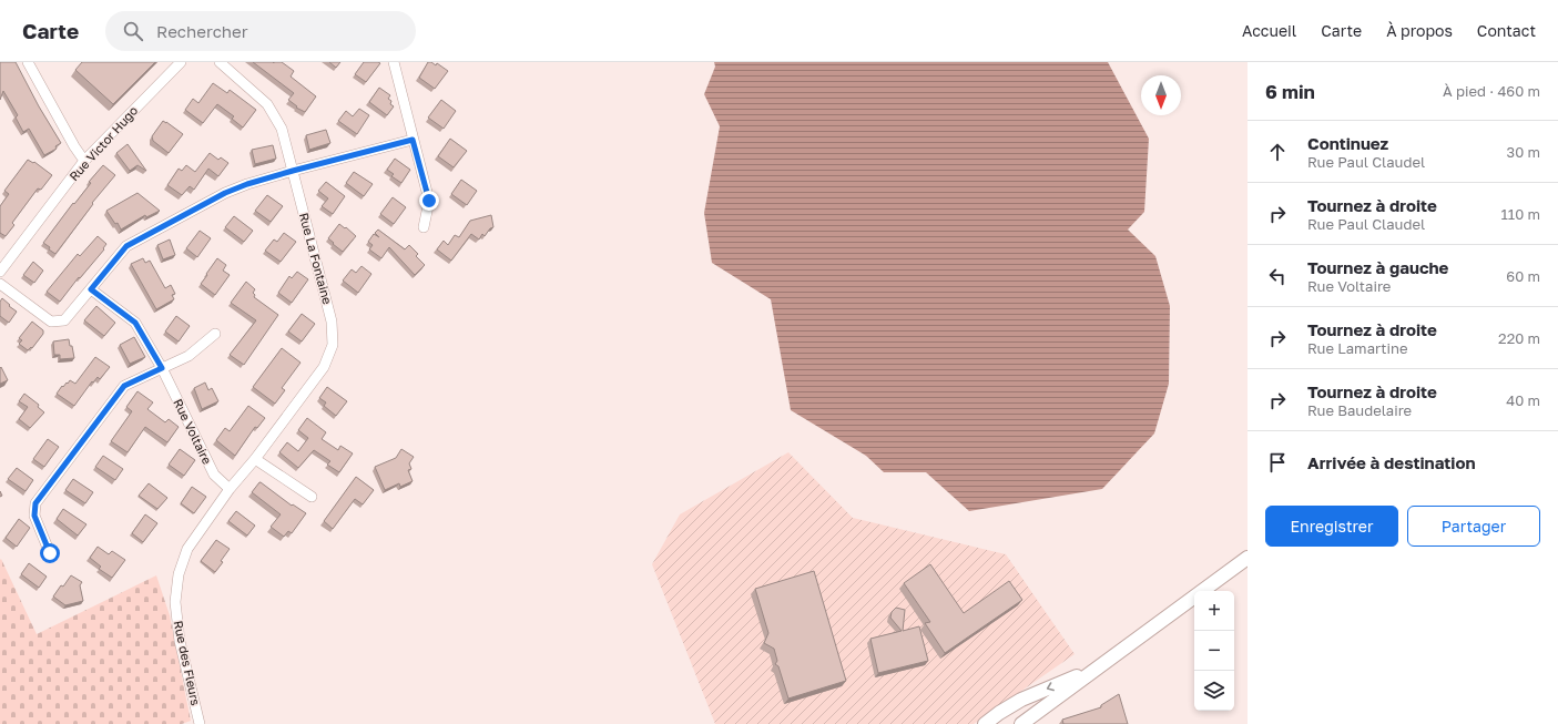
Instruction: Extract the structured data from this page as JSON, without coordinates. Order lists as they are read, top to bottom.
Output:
{
  "streets": {
    "street": [
      "Rue Victor Hugo",
      "Rue La Fontaine",
      "Rue Voltaire",
      "Rue des Fleurs"
    ]
  },
  "crossings": [
    ["Rue La Fontaine", "Rue Voltaire"],
    ["Rue La Fontaine", "Rue des Fleurs"]
  ],
  "north": "bottom",
  "page": {
    "header": "Carte",
    "search": "Rechercher",
    "nav": [
      "Accueil",
      "Carte",
      "À propos",
      "Contact"
    ],
    "heading": ["6 min", "À pied · 460 m"],
    "list": [
      ["Continuez", "Rue Paul Claudel", "30 m"],
      ["Tournez à droite", "Rue Paul Claudel", "110 m"],
      ["Tournez à gauche", "Rue Voltaire", "60 m"],
      ["Tournez à droite", "Rue Lamartine", "220 m"],
      ["Tournez à droite", "Rue Baudelaire", "40 m"],
      "Arrivée à destination"
    ],
    "buttons": ["Enregistrer", "Partager"],
    "map_buttons": ["+", "−"]
  }
}
